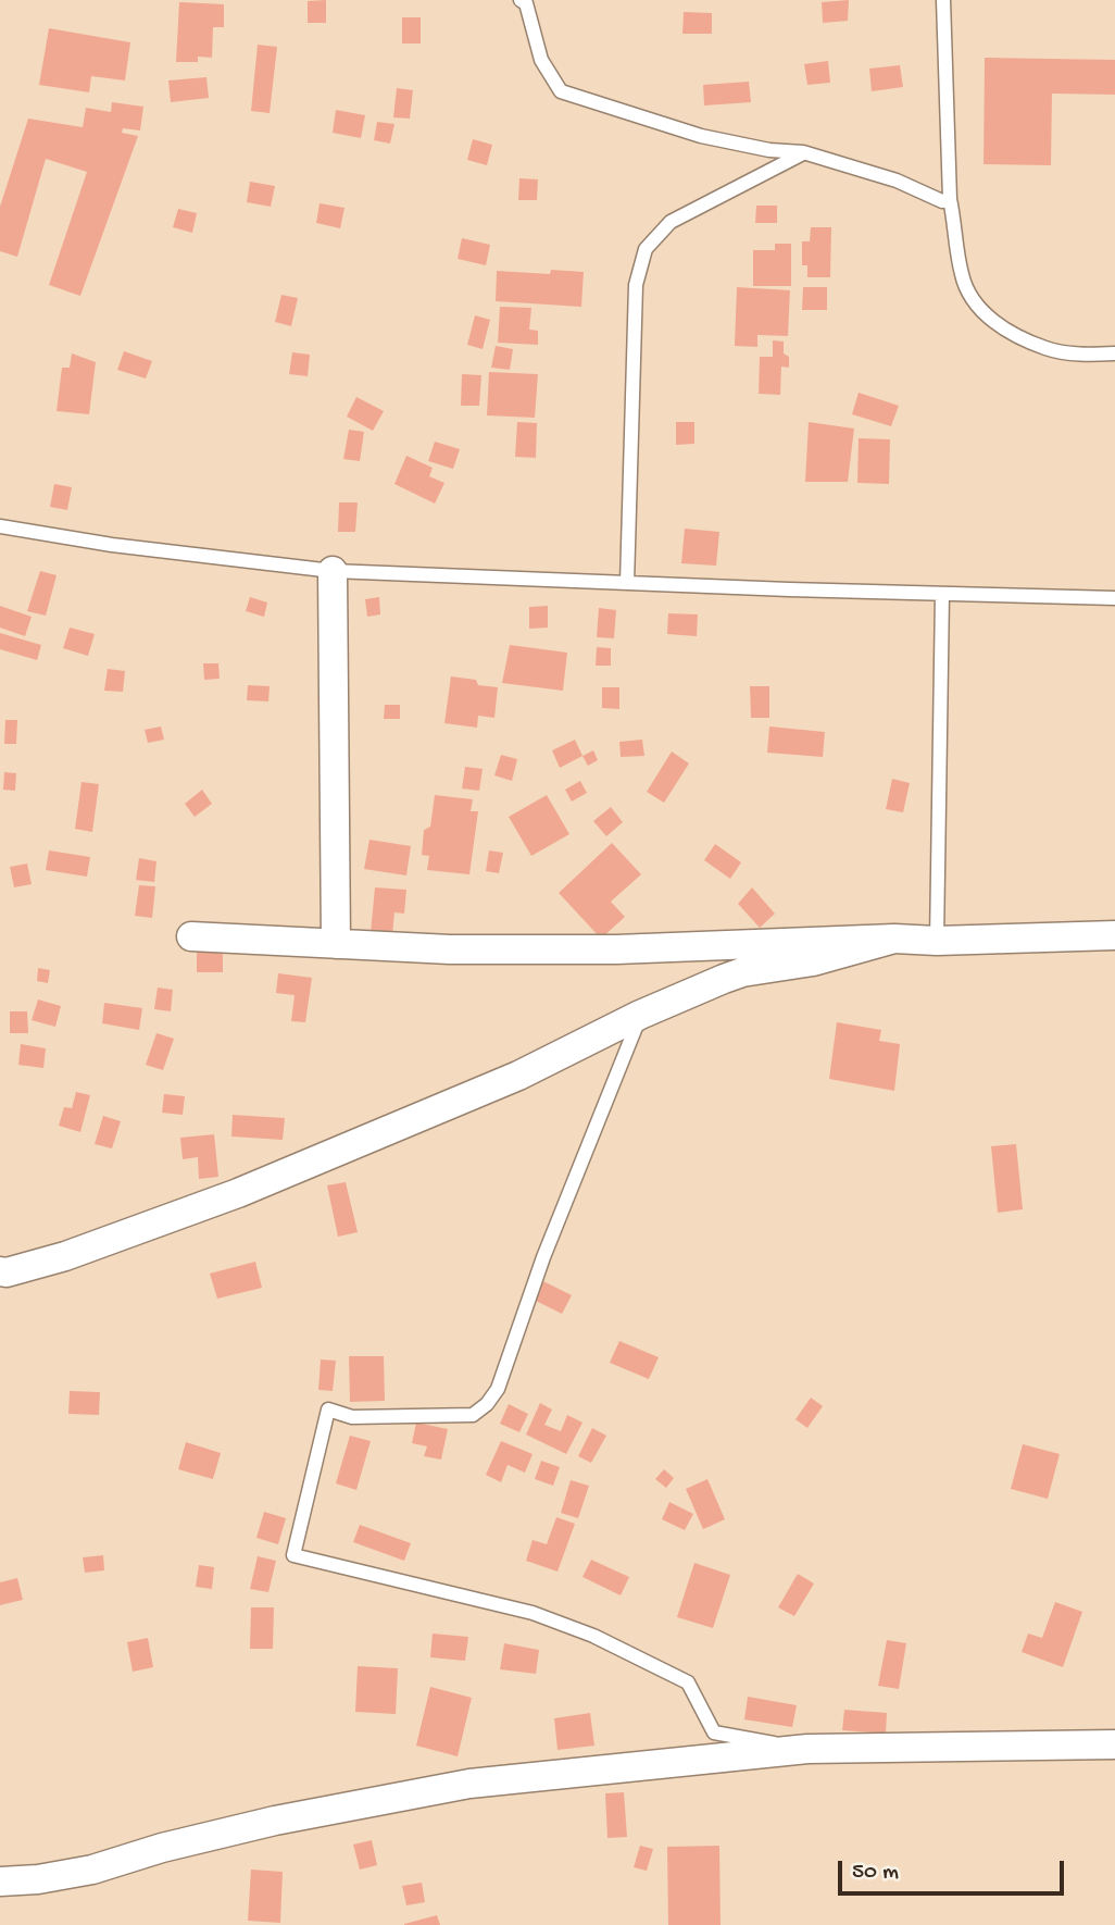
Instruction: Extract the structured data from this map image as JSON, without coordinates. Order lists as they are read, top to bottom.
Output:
{
  "scale_bar": "50 m"
}
